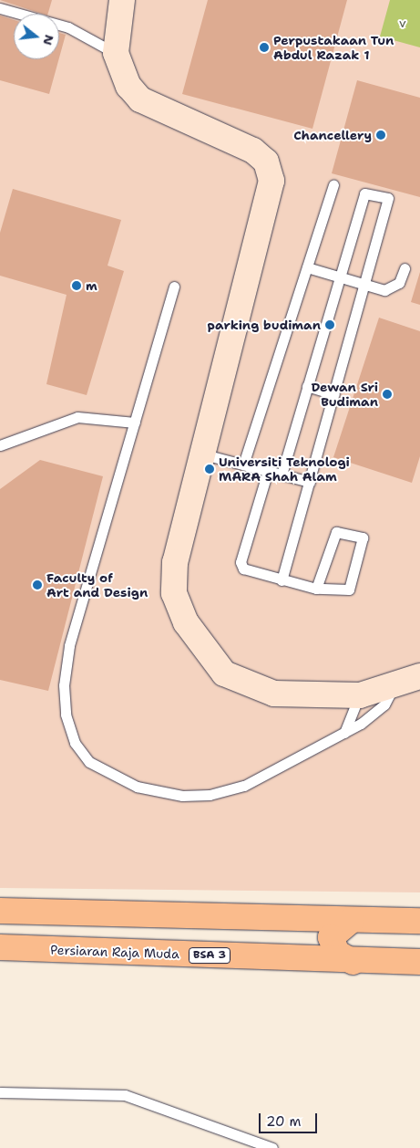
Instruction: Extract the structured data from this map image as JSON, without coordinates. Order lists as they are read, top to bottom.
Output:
{
  "streets": {
    "main road": ["Persiaran Raja Muda", "BSA 3"]
  },
  "parks": ["v"],
  "places": [
    "Perpustakaan Tun Abdul Razak 1",
    "Chancellery",
    "m",
    "parking budiman",
    "Dewan Sri Budiman",
    "Universiti Teknologi MARA Shah Alam",
    "Faculty of Art and Design"
  ],
  "scale_bar": "20 m",
  "north": "right"
}
